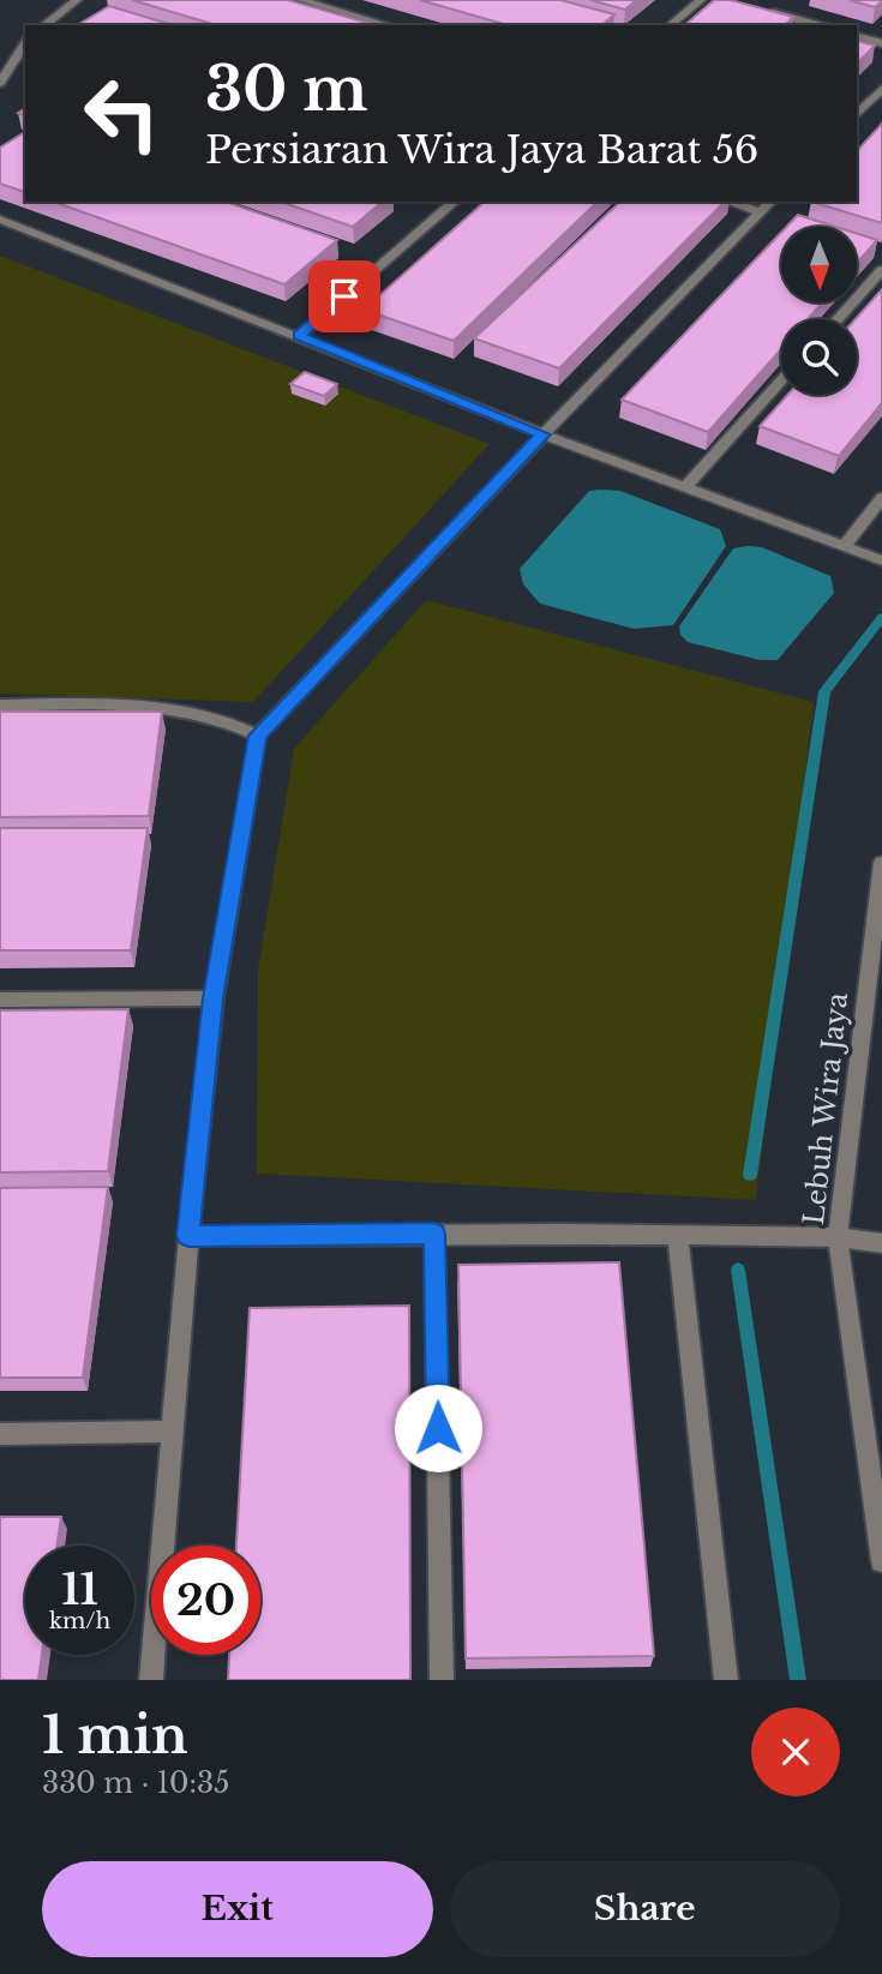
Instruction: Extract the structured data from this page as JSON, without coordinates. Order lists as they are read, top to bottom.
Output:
{
  "streets": {
    "street": ["Lebuh Wira Jaya"]
  },
  "north": "bottom",
  "page": {
    "turn": ["30 m", "Persiaran Wira Jaya Barat 56"],
    "speed": "11 km/h",
    "limit": "20",
    "heading": ["1 min", "330 m · 10:35"],
    "buttons": ["Exit", "Share"]
  }
}
